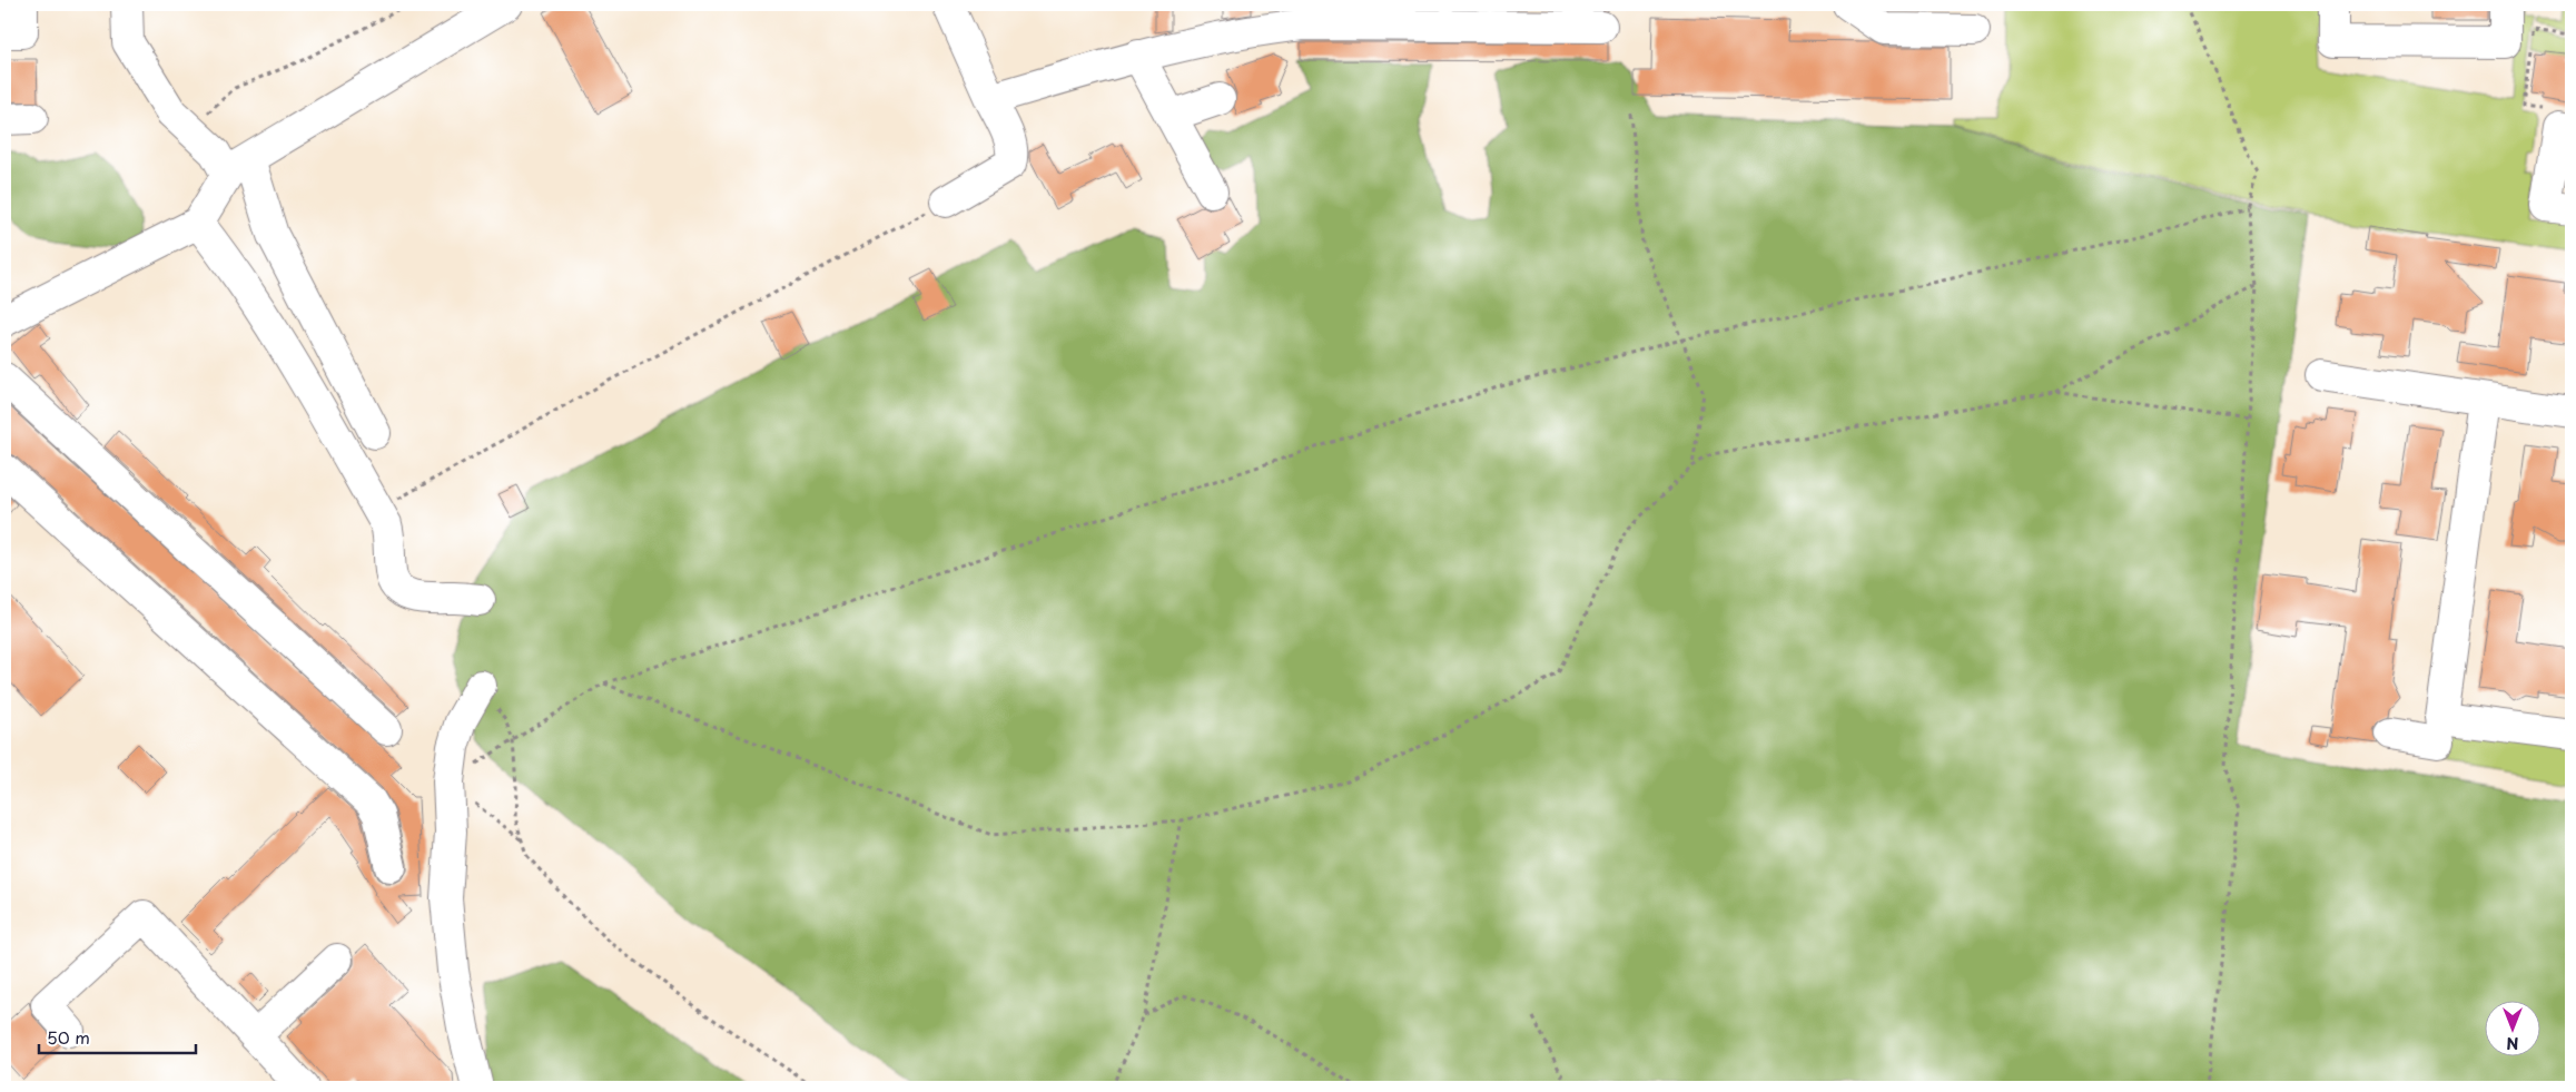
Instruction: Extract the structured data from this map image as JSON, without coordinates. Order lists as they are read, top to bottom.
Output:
{
  "scale_bar": "50 m",
  "north": "bottom"
}
